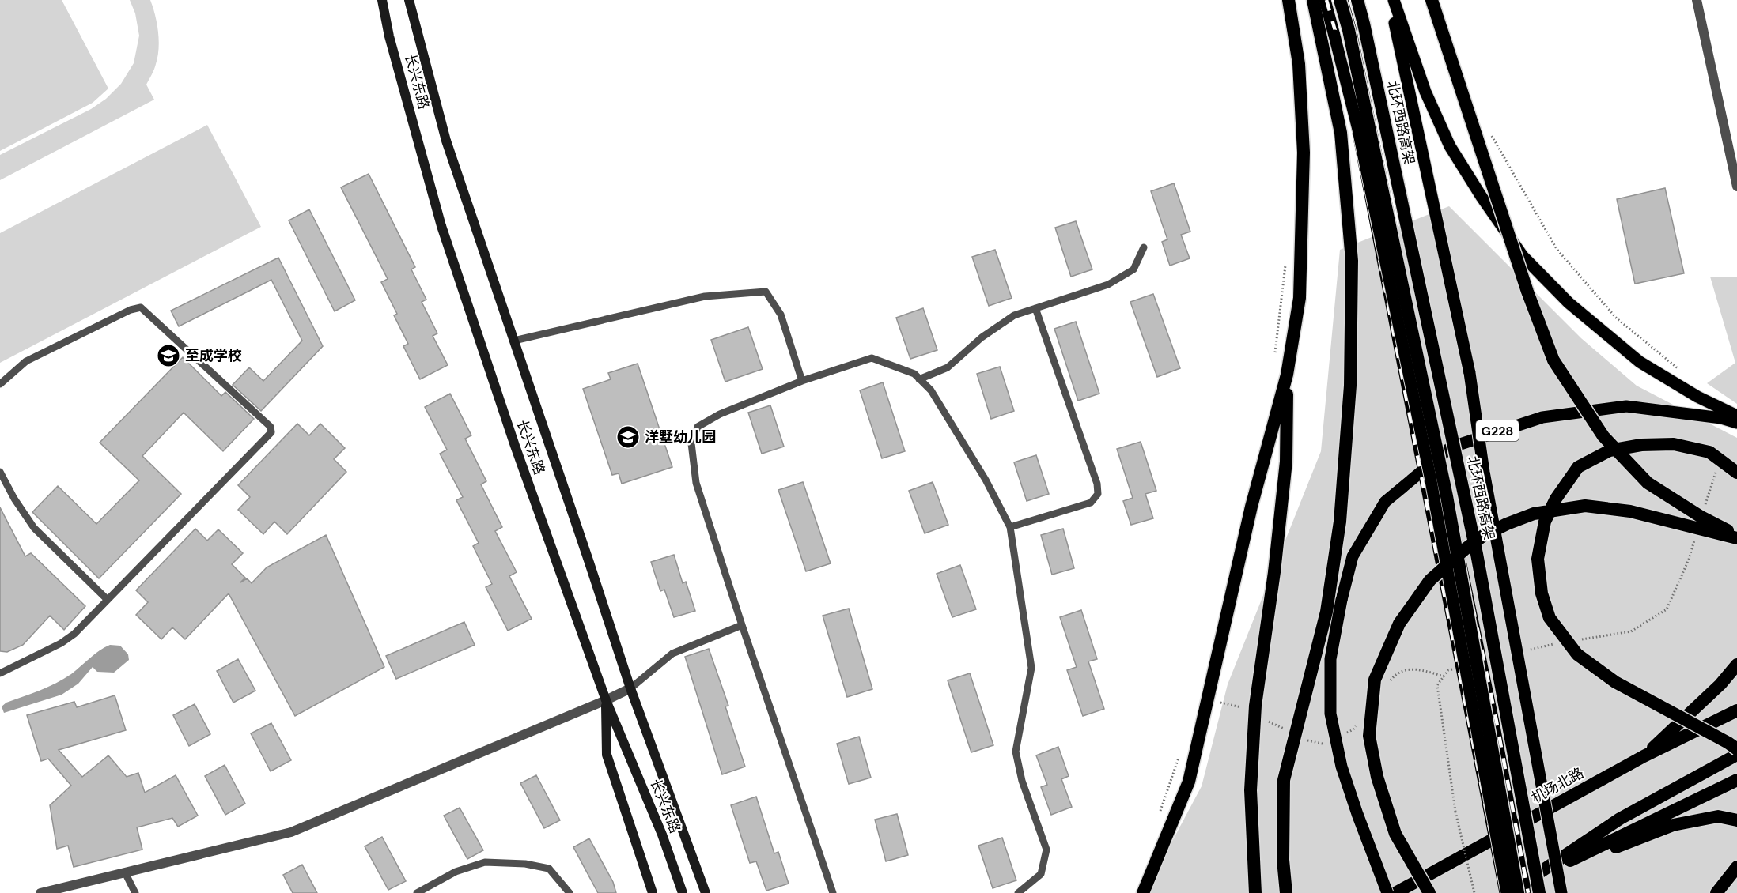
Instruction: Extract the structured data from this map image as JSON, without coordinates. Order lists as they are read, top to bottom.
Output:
{
  "streets": {
    "highway": ["北环西路高架", "机场北路"],
    "main road": ["长兴东路", "G228"]
  },
  "places": {
    "school or university": ["至成学校", "洋墅幼儿园"]
  }
}
